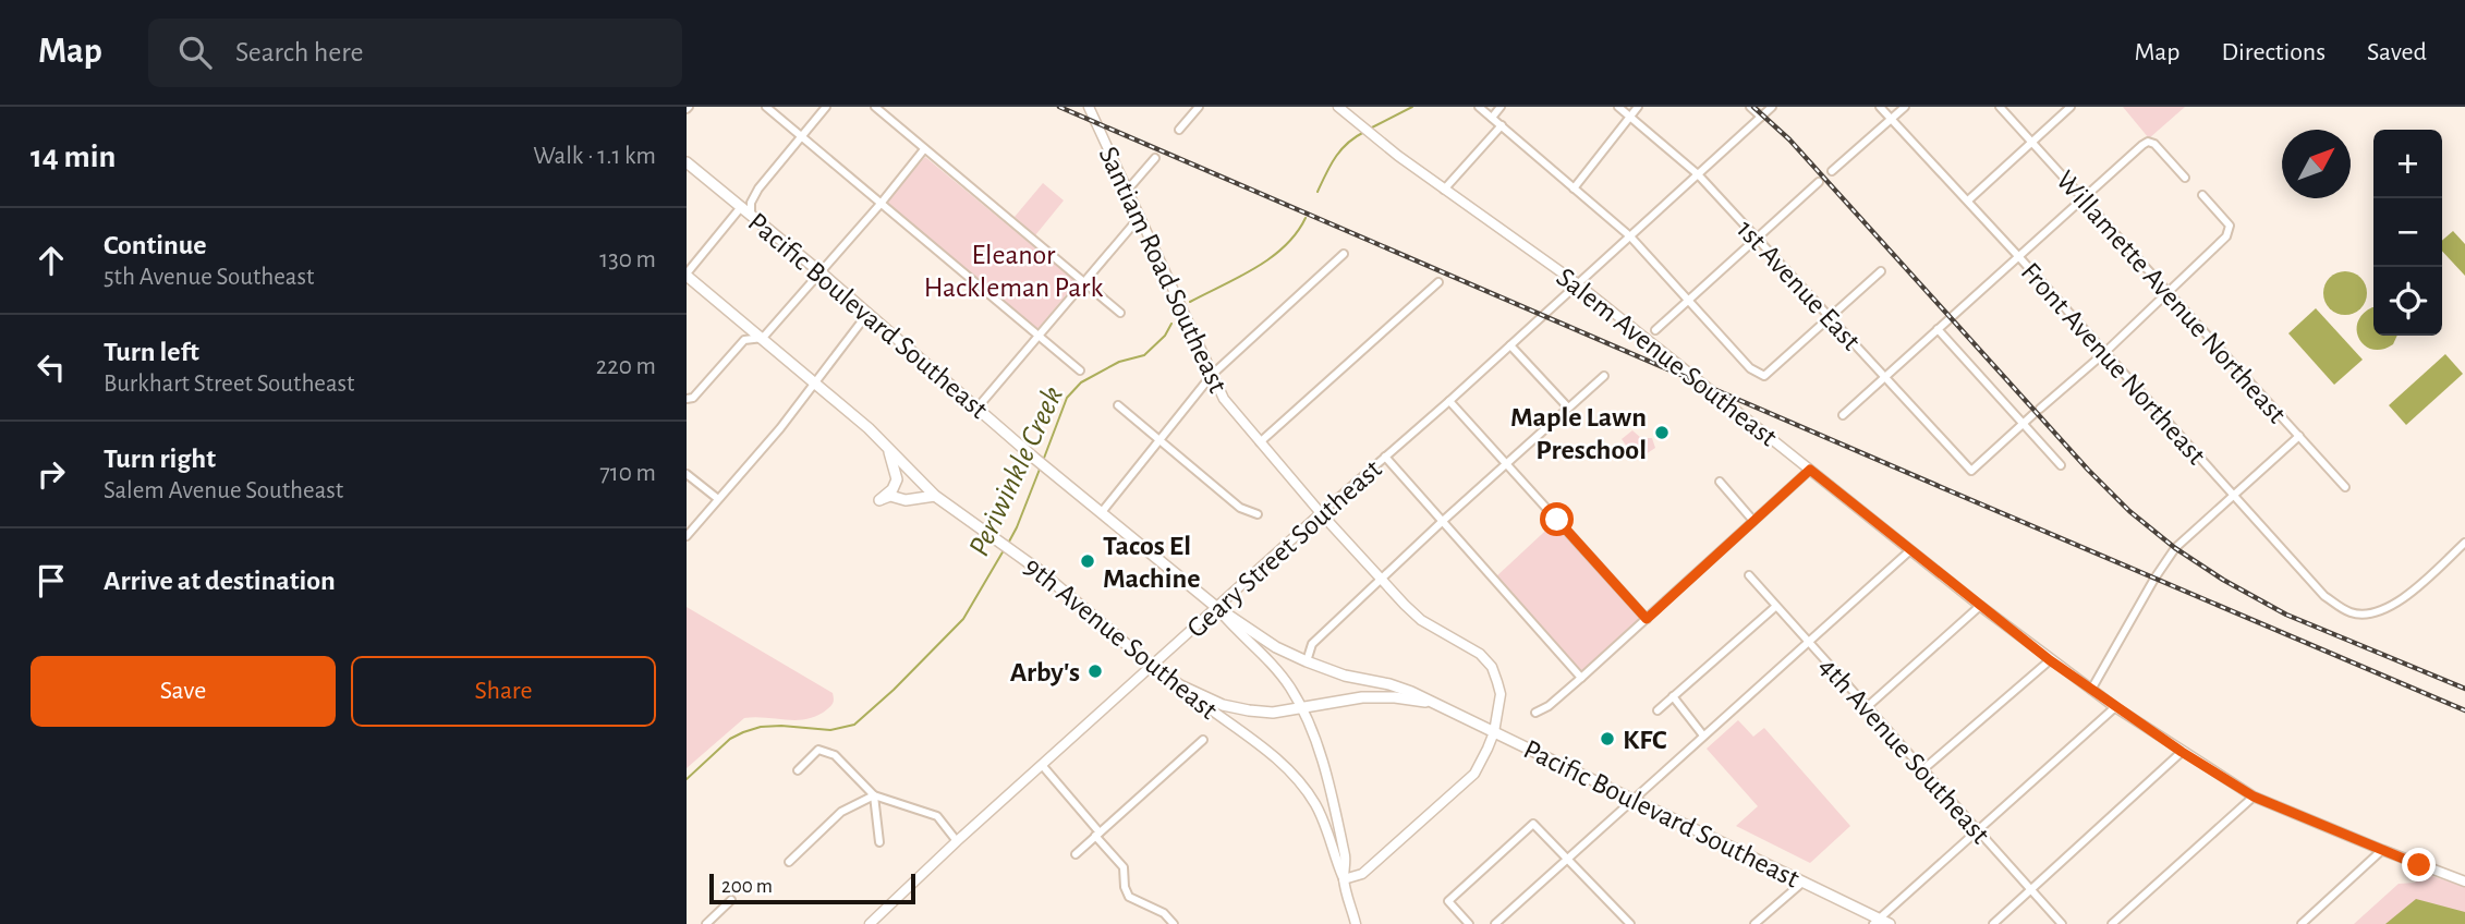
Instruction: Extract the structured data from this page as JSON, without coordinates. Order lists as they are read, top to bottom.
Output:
{
  "streets": {
    "highway": ["Pacific Boulevard Southeast", "9th Avenue Southeast"],
    "main road": ["Santiam Road Southeast", "Salem Avenue Southeast", "Geary Street Southeast"],
    "street": [
      "1st Avenue East",
      "Willamette Avenue Northeast",
      "Front Avenue Northeast",
      "4th Avenue Southeast"
    ]
  },
  "crossings": [
    ["Santiam Road Southeast", "Pacific Boulevard Southeast"],
    ["Santiam Road Southeast", "Geary Street Southeast"],
    ["Santiam Road Southeast", "9th Avenue Southeast"],
    ["1st Avenue East", "Geary Street Southeast"],
    ["Pacific Boulevard Southeast", "Geary Street Southeast"],
    ["Pacific Boulevard Southeast", "9th Avenue Southeast"],
    ["Salem Avenue Southeast", "Geary Street Southeast"],
    ["Geary Street Southeast", "9th Avenue Southeast"]
  ],
  "water": ["Periwinkle Creek"],
  "parks": ["Eleanor Hackleman Park"],
  "places": [
    "Maple Lawn Preschool",
    "Tacos El Machine",
    "Arby's",
    "KFC"
  ],
  "scale_bar": "200 m",
  "north": "top right",
  "page": {
    "header": "Map",
    "search": "Search here",
    "nav": ["Map", "Directions", "Saved"],
    "heading": ["14 min", "Walk · 1.1 km"],
    "map_buttons": ["+", "−"],
    "list": [
      ["Continue", "5th Avenue Southeast", "130 m"],
      ["Turn left", "Burkhart Street Southeast", "220 m"],
      ["Turn right", "Salem Avenue Southeast", "710 m"],
      "Arrive at destination"
    ],
    "buttons": ["Save", "Share"],
    "scale": "200 m"
  }
}
